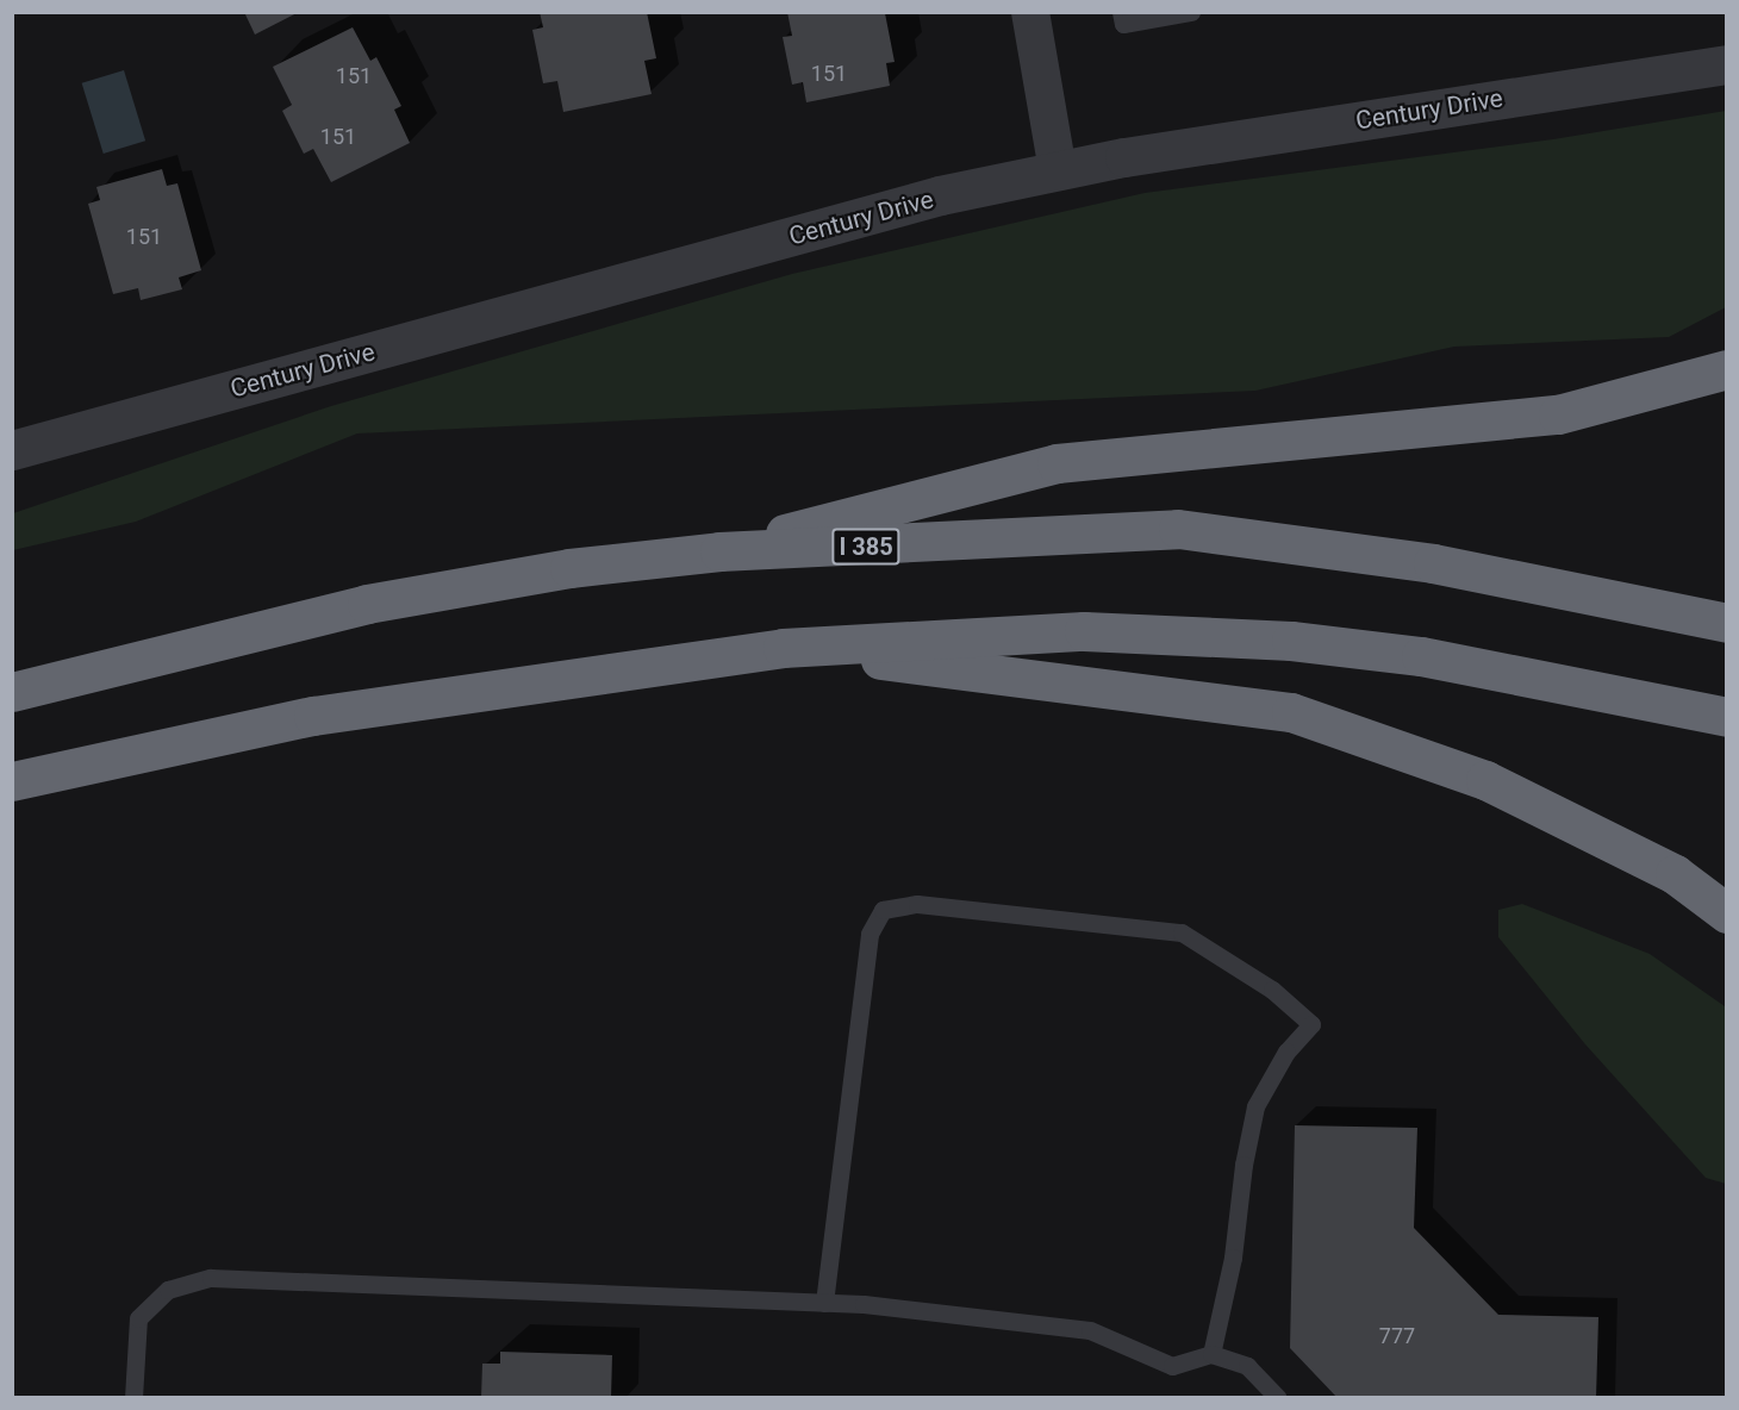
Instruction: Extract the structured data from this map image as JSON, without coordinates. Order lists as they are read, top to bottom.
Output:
{
  "streets": {
    "highway": ["I 385"],
    "street": ["Century Drive"]
  },
  "house_numbers": [
    "151",
    "151",
    "151",
    "151",
    "777"
  ]
}
